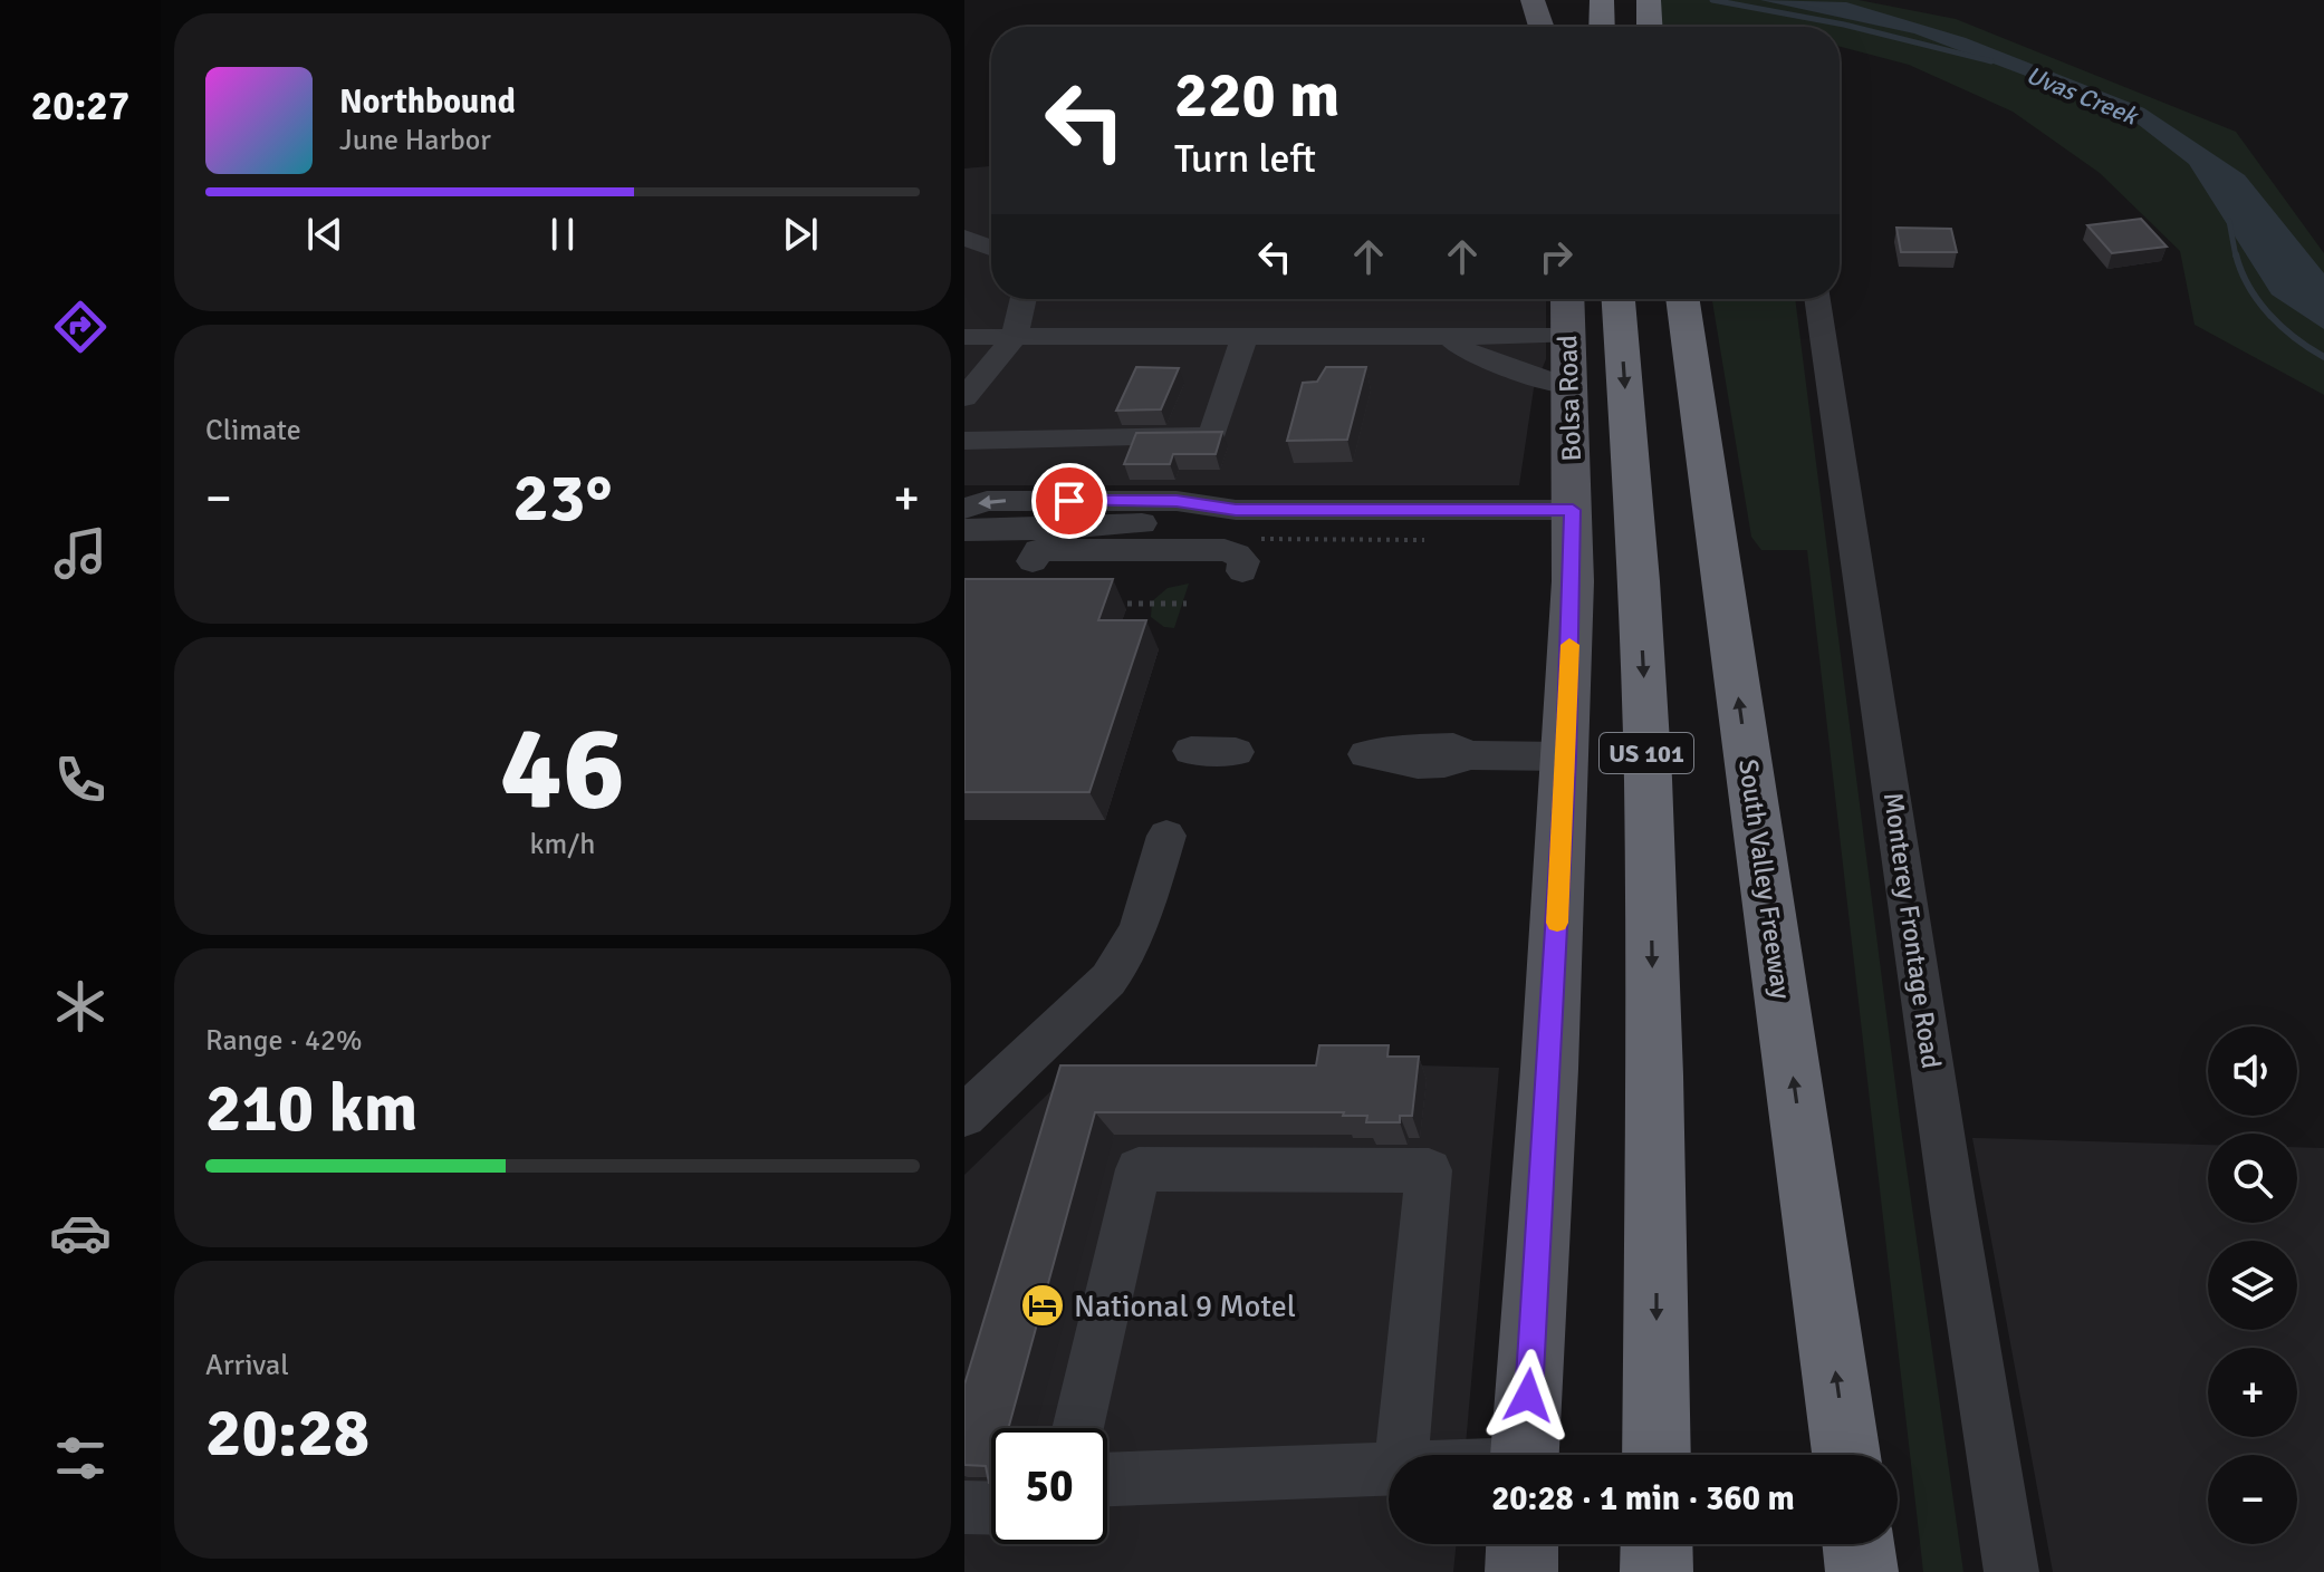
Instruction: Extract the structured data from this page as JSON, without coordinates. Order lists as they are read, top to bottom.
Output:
{
  "streets": {
    "highway": ["US 101", "South Valley Freeway"],
    "main road": ["Bolsa Road"],
    "street": ["Monterey Frontage Road"]
  },
  "water": ["Uvas Creek"],
  "places": {
    "hotel": ["National 9 Motel"]
  },
  "page": {
    "tabs": "20:27",
    "turn": ["220 m", "Turn left"],
    "song": ["Northbound", "June Harbor"],
    "tile": [
      "Climate",
      ["46", "km/h"],
      ["Range · 42%", "210 km"],
      ["Arrival", "20:28"]
    ],
    "heat": ["−", "23°", "+"],
    "map_buttons": ["+", "−"],
    "limit": "50",
    "trip": "20:28 · 1 min · 360 m"
  }
}
